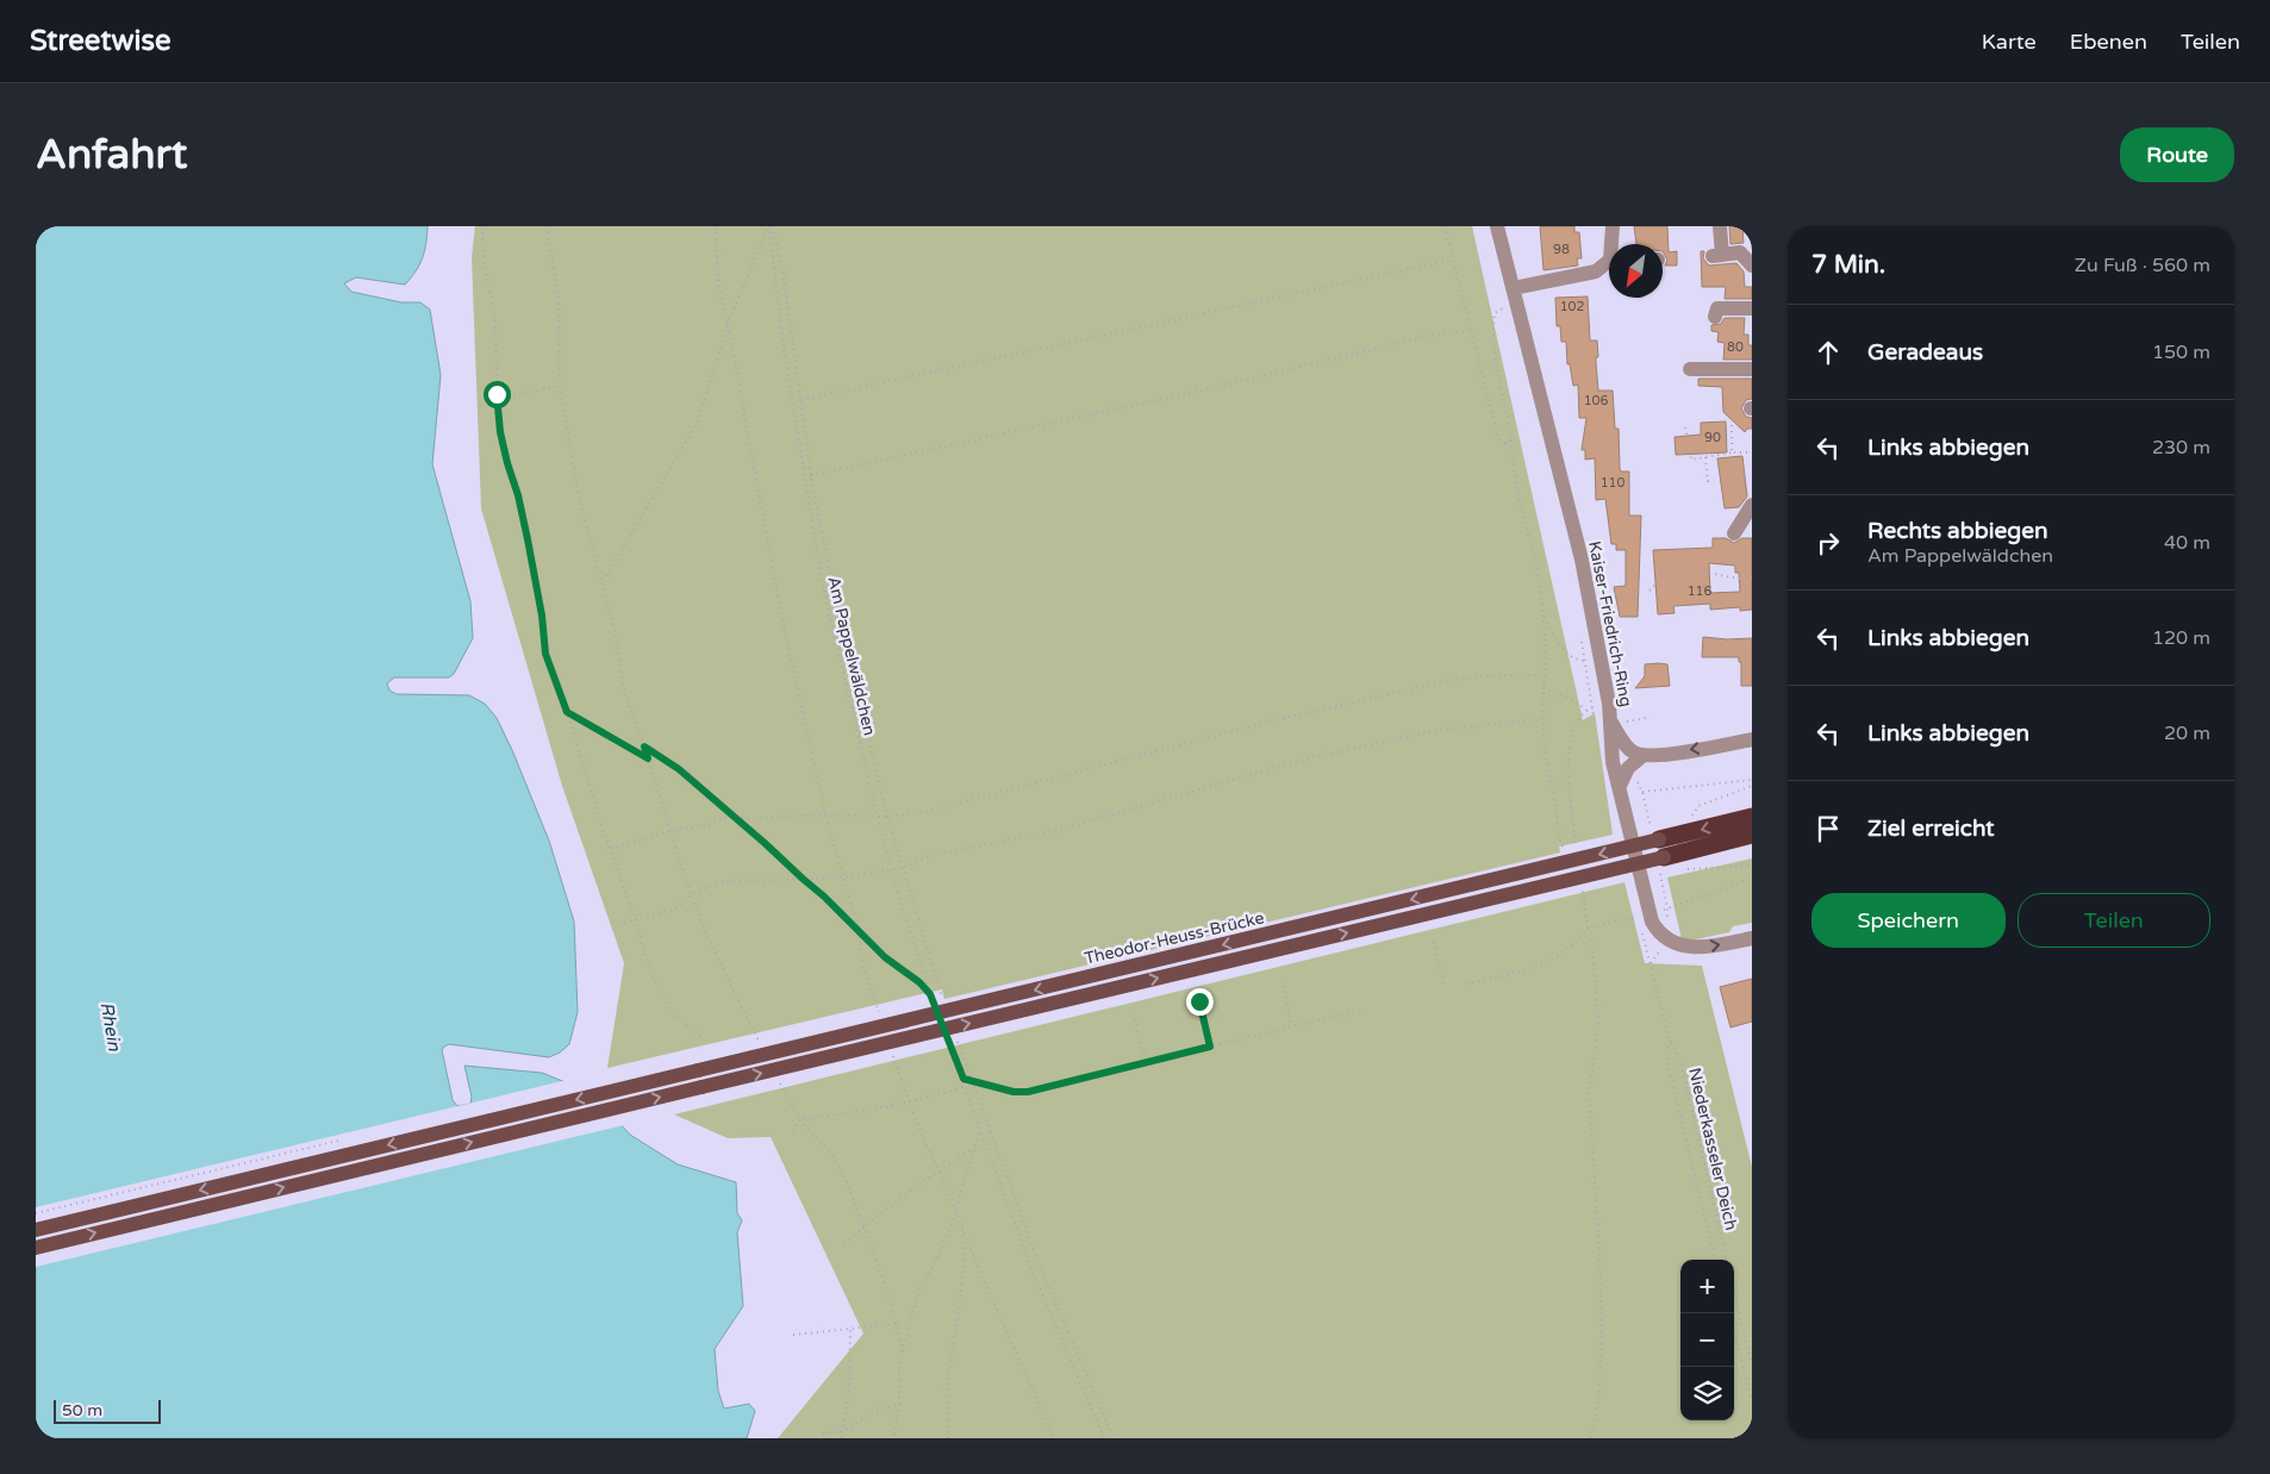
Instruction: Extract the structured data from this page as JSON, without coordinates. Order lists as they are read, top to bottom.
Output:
{
  "streets": {
    "main road": ["Theodor-Heuss-Brücke"],
    "street": ["Kaiser-Friedrich-Ring"],
    "path": ["Am Pappelwäldchen", "Niederkasseler Deich"]
  },
  "water": ["Rhein"],
  "house_numbers": [
    "98",
    "102",
    "80",
    "106",
    "90",
    "110",
    "116"
  ],
  "scale_bar": "50 m",
  "north": "bottom left",
  "page": {
    "header": "Streetwise",
    "nav": ["Karte", "Ebenen", "Teilen"],
    "buttons": [
      "Route",
      ["Speichern", "Teilen"]
    ],
    "title": "Anfahrt",
    "heading": ["7 Min.", "Zu Fuß · 560 m"],
    "list": [
      ["Geradeaus", "150 m"],
      ["Links abbiegen", "230 m"],
      ["Rechts abbiegen", "Am Pappelwäldchen", "40 m"],
      ["Links abbiegen", "120 m"],
      ["Links abbiegen", "20 m"],
      "Ziel erreicht"
    ],
    "map_buttons": ["+", "−"],
    "scale": "50 m"
  }
}
